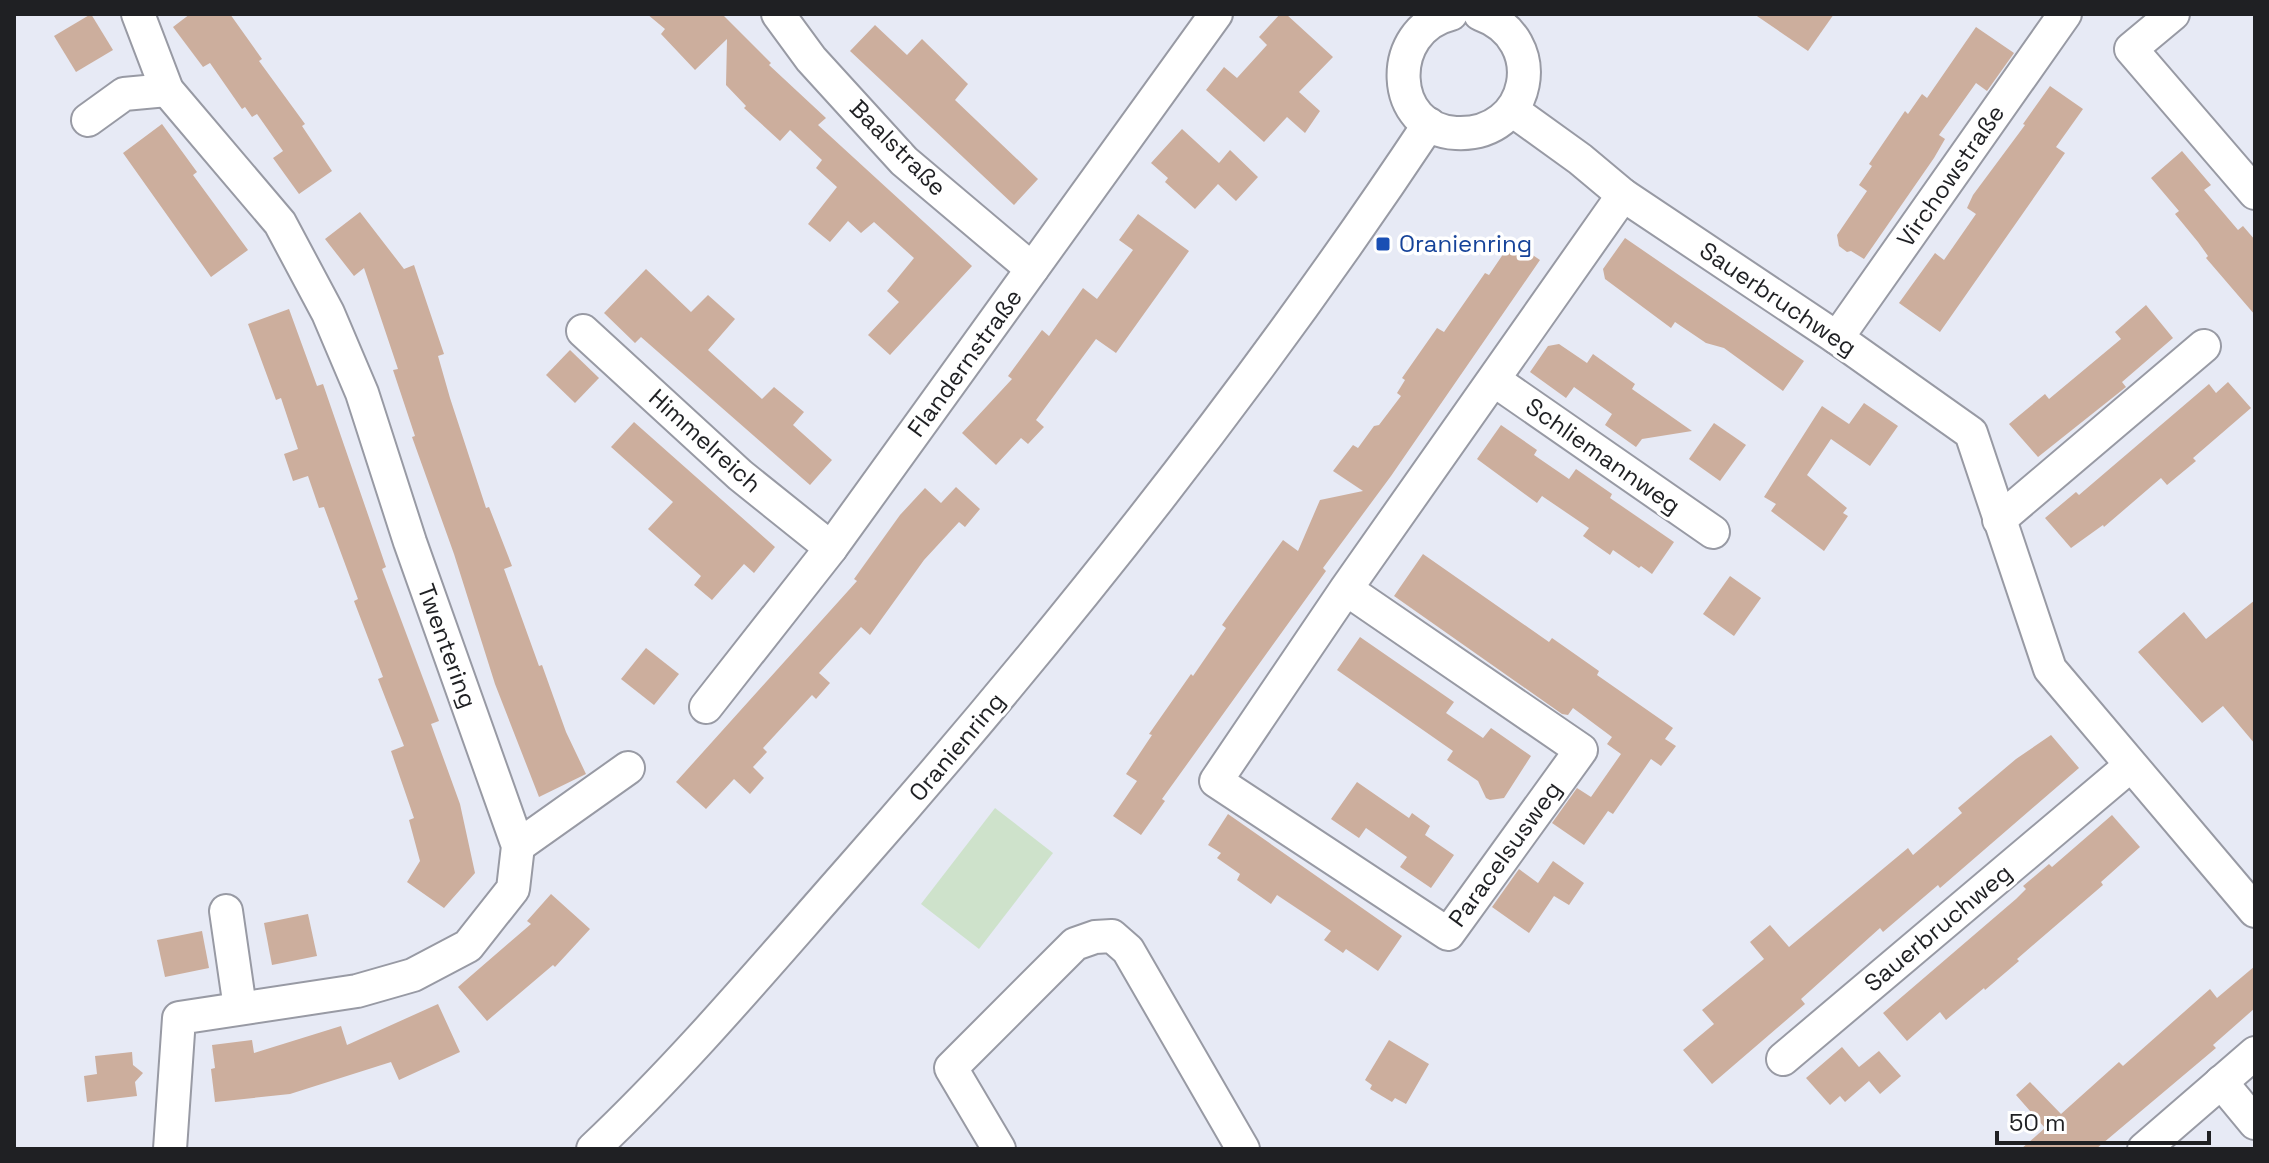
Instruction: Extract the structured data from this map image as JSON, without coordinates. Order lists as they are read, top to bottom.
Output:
{
  "streets": {
    "street": [
      "Baalstraße",
      "Virchowstraße",
      "Sauerbruchweg",
      "Flandernstraße",
      "Himmelreich",
      "Schliemannweg",
      "Twentering",
      "Oranienring",
      "Paracelsusweg"
    ]
  },
  "crossings": [
    ["Baalstraße", "Flandernstraße"],
    ["Virchowstraße", "Sauerbruchweg"],
    ["Sauerbruchweg", "Paracelsusweg"],
    ["Flandernstraße", "Himmelreich"],
    ["Schliemannweg", "Paracelsusweg"]
  ],
  "places": {
    "transit": ["Oranienring"]
  },
  "scale_bar": "50 m"
}
